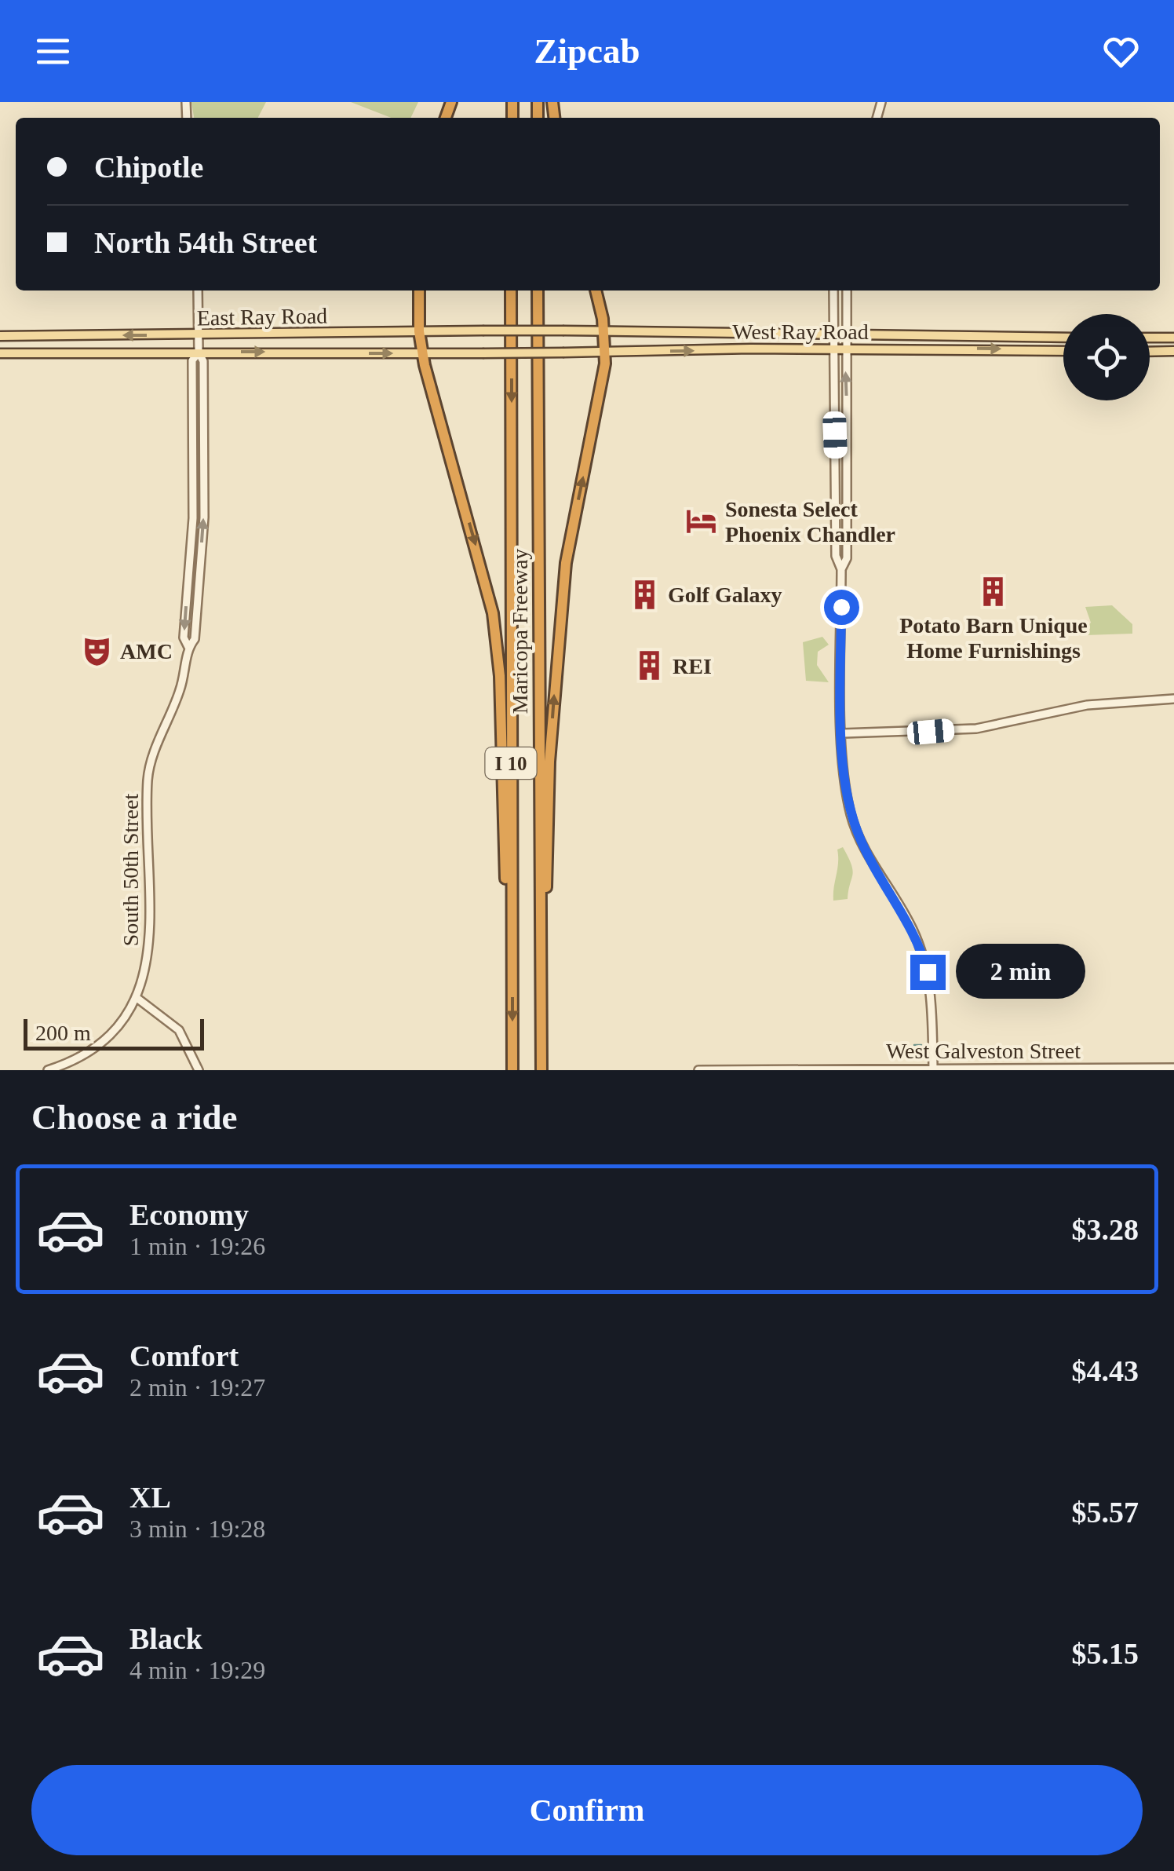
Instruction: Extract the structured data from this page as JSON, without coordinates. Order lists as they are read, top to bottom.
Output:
{
  "streets": {
    "highway": ["Maricopa Freeway", "I 10"],
    "main road": ["East Ray Road", "West Ray Road"],
    "street": ["South 50th Street", "West Galveston Street"]
  },
  "crossings": [
    ["East Ray Road", "West Ray Road"],
    ["East Ray Road", "South 50th Street"]
  ],
  "places": {
    "hotel": ["Sonesta Select Phoenix Chandler"],
    "building": ["Potato Barn Unique Home Furnishings", "Golf Galaxy", "REI"],
    "theatre": ["AMC"]
  },
  "scale_bar": "200 m",
  "page": {
    "header": "Zipcab",
    "banner": ["Chipotle", "North 54th Street"],
    "bubble": "2 min",
    "scale": "200 m",
    "heading": "Choose a ride",
    "list": [
      {
        "name": "Economy",
        "note": "1 min · 19:26",
        "value": "$3.28"
      },
      {
        "name": "Comfort",
        "note": "2 min · 19:27",
        "value": "$4.43"
      },
      {
        "name": "XL",
        "note": "3 min · 19:28",
        "value": "$5.57"
      },
      {
        "name": "Black",
        "note": "4 min · 19:29",
        "value": "$5.15"
      }
    ],
    "buttons": "Confirm"
  }
}
